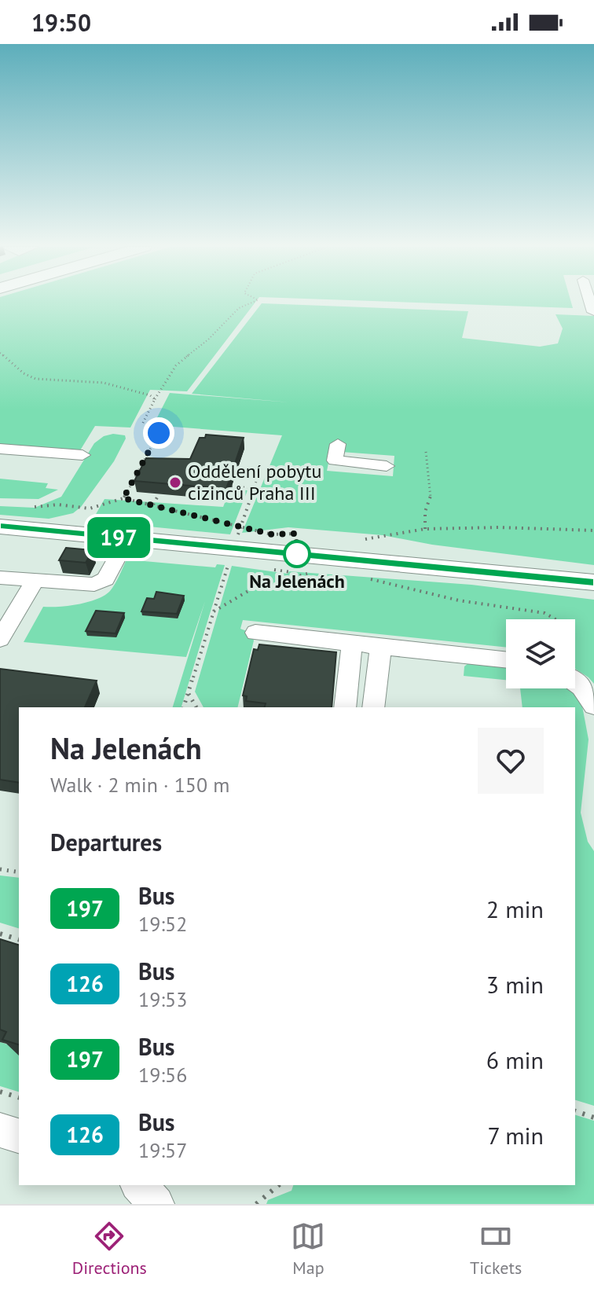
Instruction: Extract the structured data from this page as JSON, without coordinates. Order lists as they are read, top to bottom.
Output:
{
  "places": ["Oddělení pobytu cizinců Praha III", "Na Jelenách"],
  "lines": ["bus line 197"],
  "page": {
    "status": "19:50",
    "on_map": "197",
    "heading": [
      ["Na Jelenách", "Walk · 2 min · 150 m"],
      "Departures"
    ],
    "list": [
      {
        "mark": "197",
        "name": "Bus",
        "note": "19:52",
        "value": "2 min"
      },
      {
        "mark": "126",
        "name": "Bus",
        "note": "19:53",
        "value": "3 min"
      },
      {
        "mark": "197",
        "name": "Bus",
        "note": "19:56",
        "value": "6 min"
      },
      {
        "mark": "126",
        "name": "Bus",
        "note": "19:57",
        "value": "7 min"
      }
    ],
    "tabs": ["Directions", "Map", "Tickets"]
  }
}
